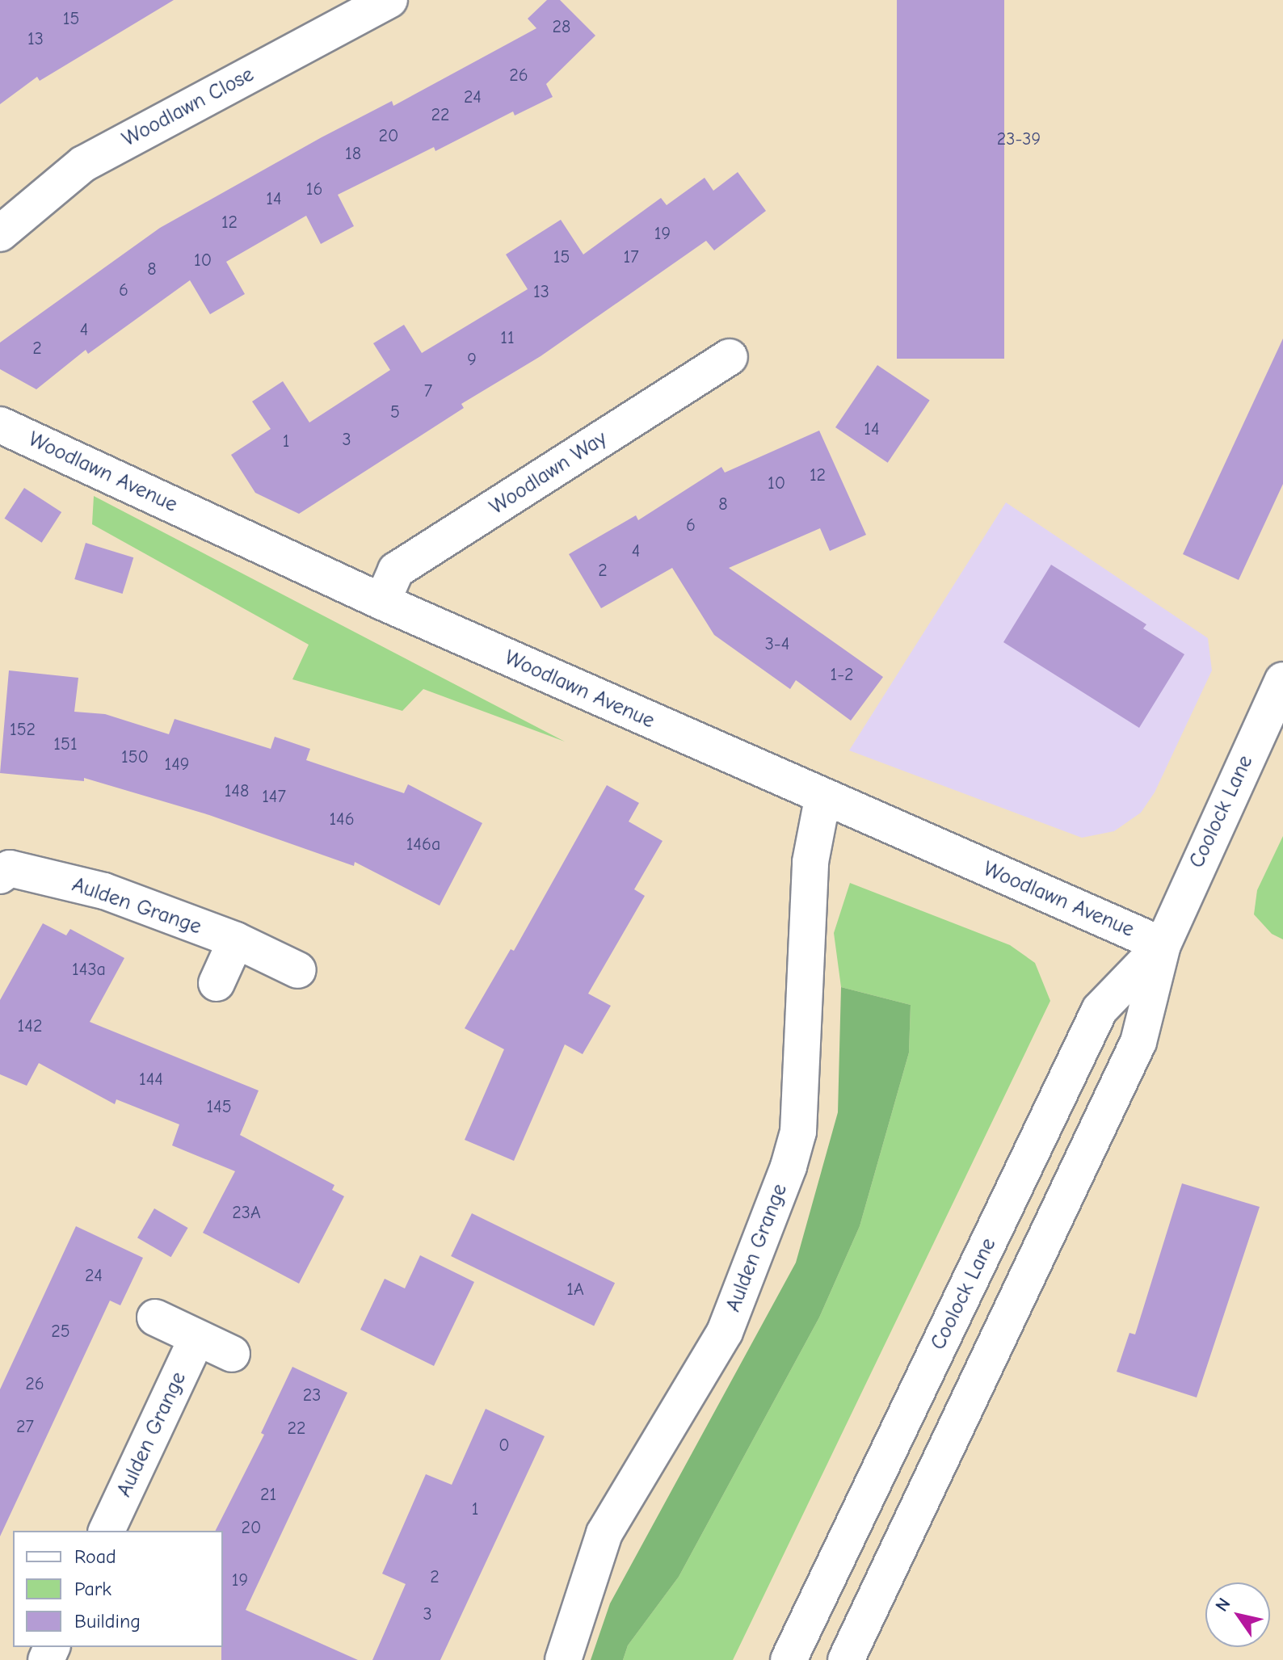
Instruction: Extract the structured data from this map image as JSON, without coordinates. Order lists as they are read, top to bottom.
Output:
{
  "streets": {
    "street": [
      "Woodlawn Close",
      "Woodlawn Avenue",
      "Woodlawn Way",
      "Coolock Lane",
      "Aulden Grange"
    ]
  },
  "crossings": [
    ["Woodlawn Avenue", "Woodlawn Way"],
    ["Woodlawn Avenue", "Coolock Lane"],
    ["Woodlawn Avenue", "Aulden Grange"]
  ],
  "house_numbers": [
    "15",
    "28",
    "13",
    "26",
    "24",
    "22",
    "20",
    "23-39",
    "18",
    "16",
    "14",
    "12",
    "19",
    "15",
    "17",
    "10",
    "8",
    "6",
    "13",
    "4",
    "11",
    "2",
    "9",
    "7",
    "5",
    "14",
    "3",
    "1",
    "12",
    "10",
    "8",
    "6",
    "4",
    "2",
    "3-4",
    "1-2",
    "152",
    "151",
    "150",
    "149",
    "148",
    "147",
    "146",
    "146a",
    "143a",
    "142",
    "144",
    "145",
    "23A",
    "24",
    "1A",
    "25",
    "26",
    "23",
    "27",
    "22",
    "0",
    "21",
    "1",
    "20",
    "2",
    "19",
    "3"
  ],
  "legend": ["Road", "Park", "Building"],
  "north": "top left"
}
